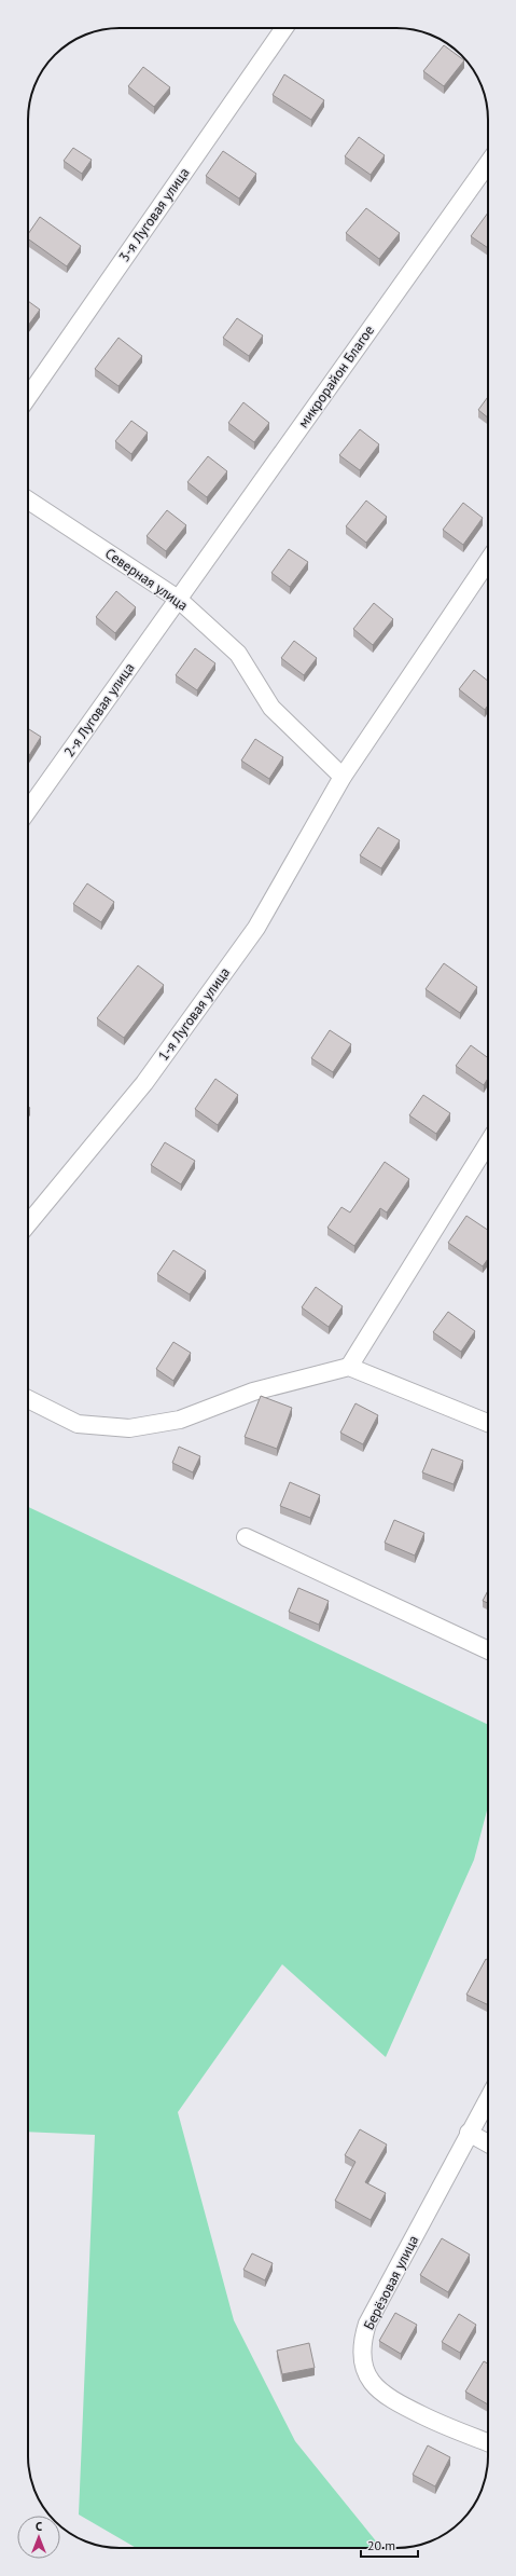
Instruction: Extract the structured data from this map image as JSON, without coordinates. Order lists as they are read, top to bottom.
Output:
{
  "streets": {
    "street": [
      "3-я Луговая улица",
      "микрорайон Благое",
      "Северная улица",
      "2-я Луговая улица",
      "1-я Луговая улица",
      "Берёзовая улица"
    ]
  },
  "crossings": [
    ["микрорайон Благое", "Северная улица"],
    ["микрорайон Благое", "2-я Луговая улица"],
    ["Северная улица", "2-я Луговая улица"],
    ["Северная улица", "1-я Луговая улица"]
  ],
  "scale_bar": "20 m",
  "north": "top"
}
